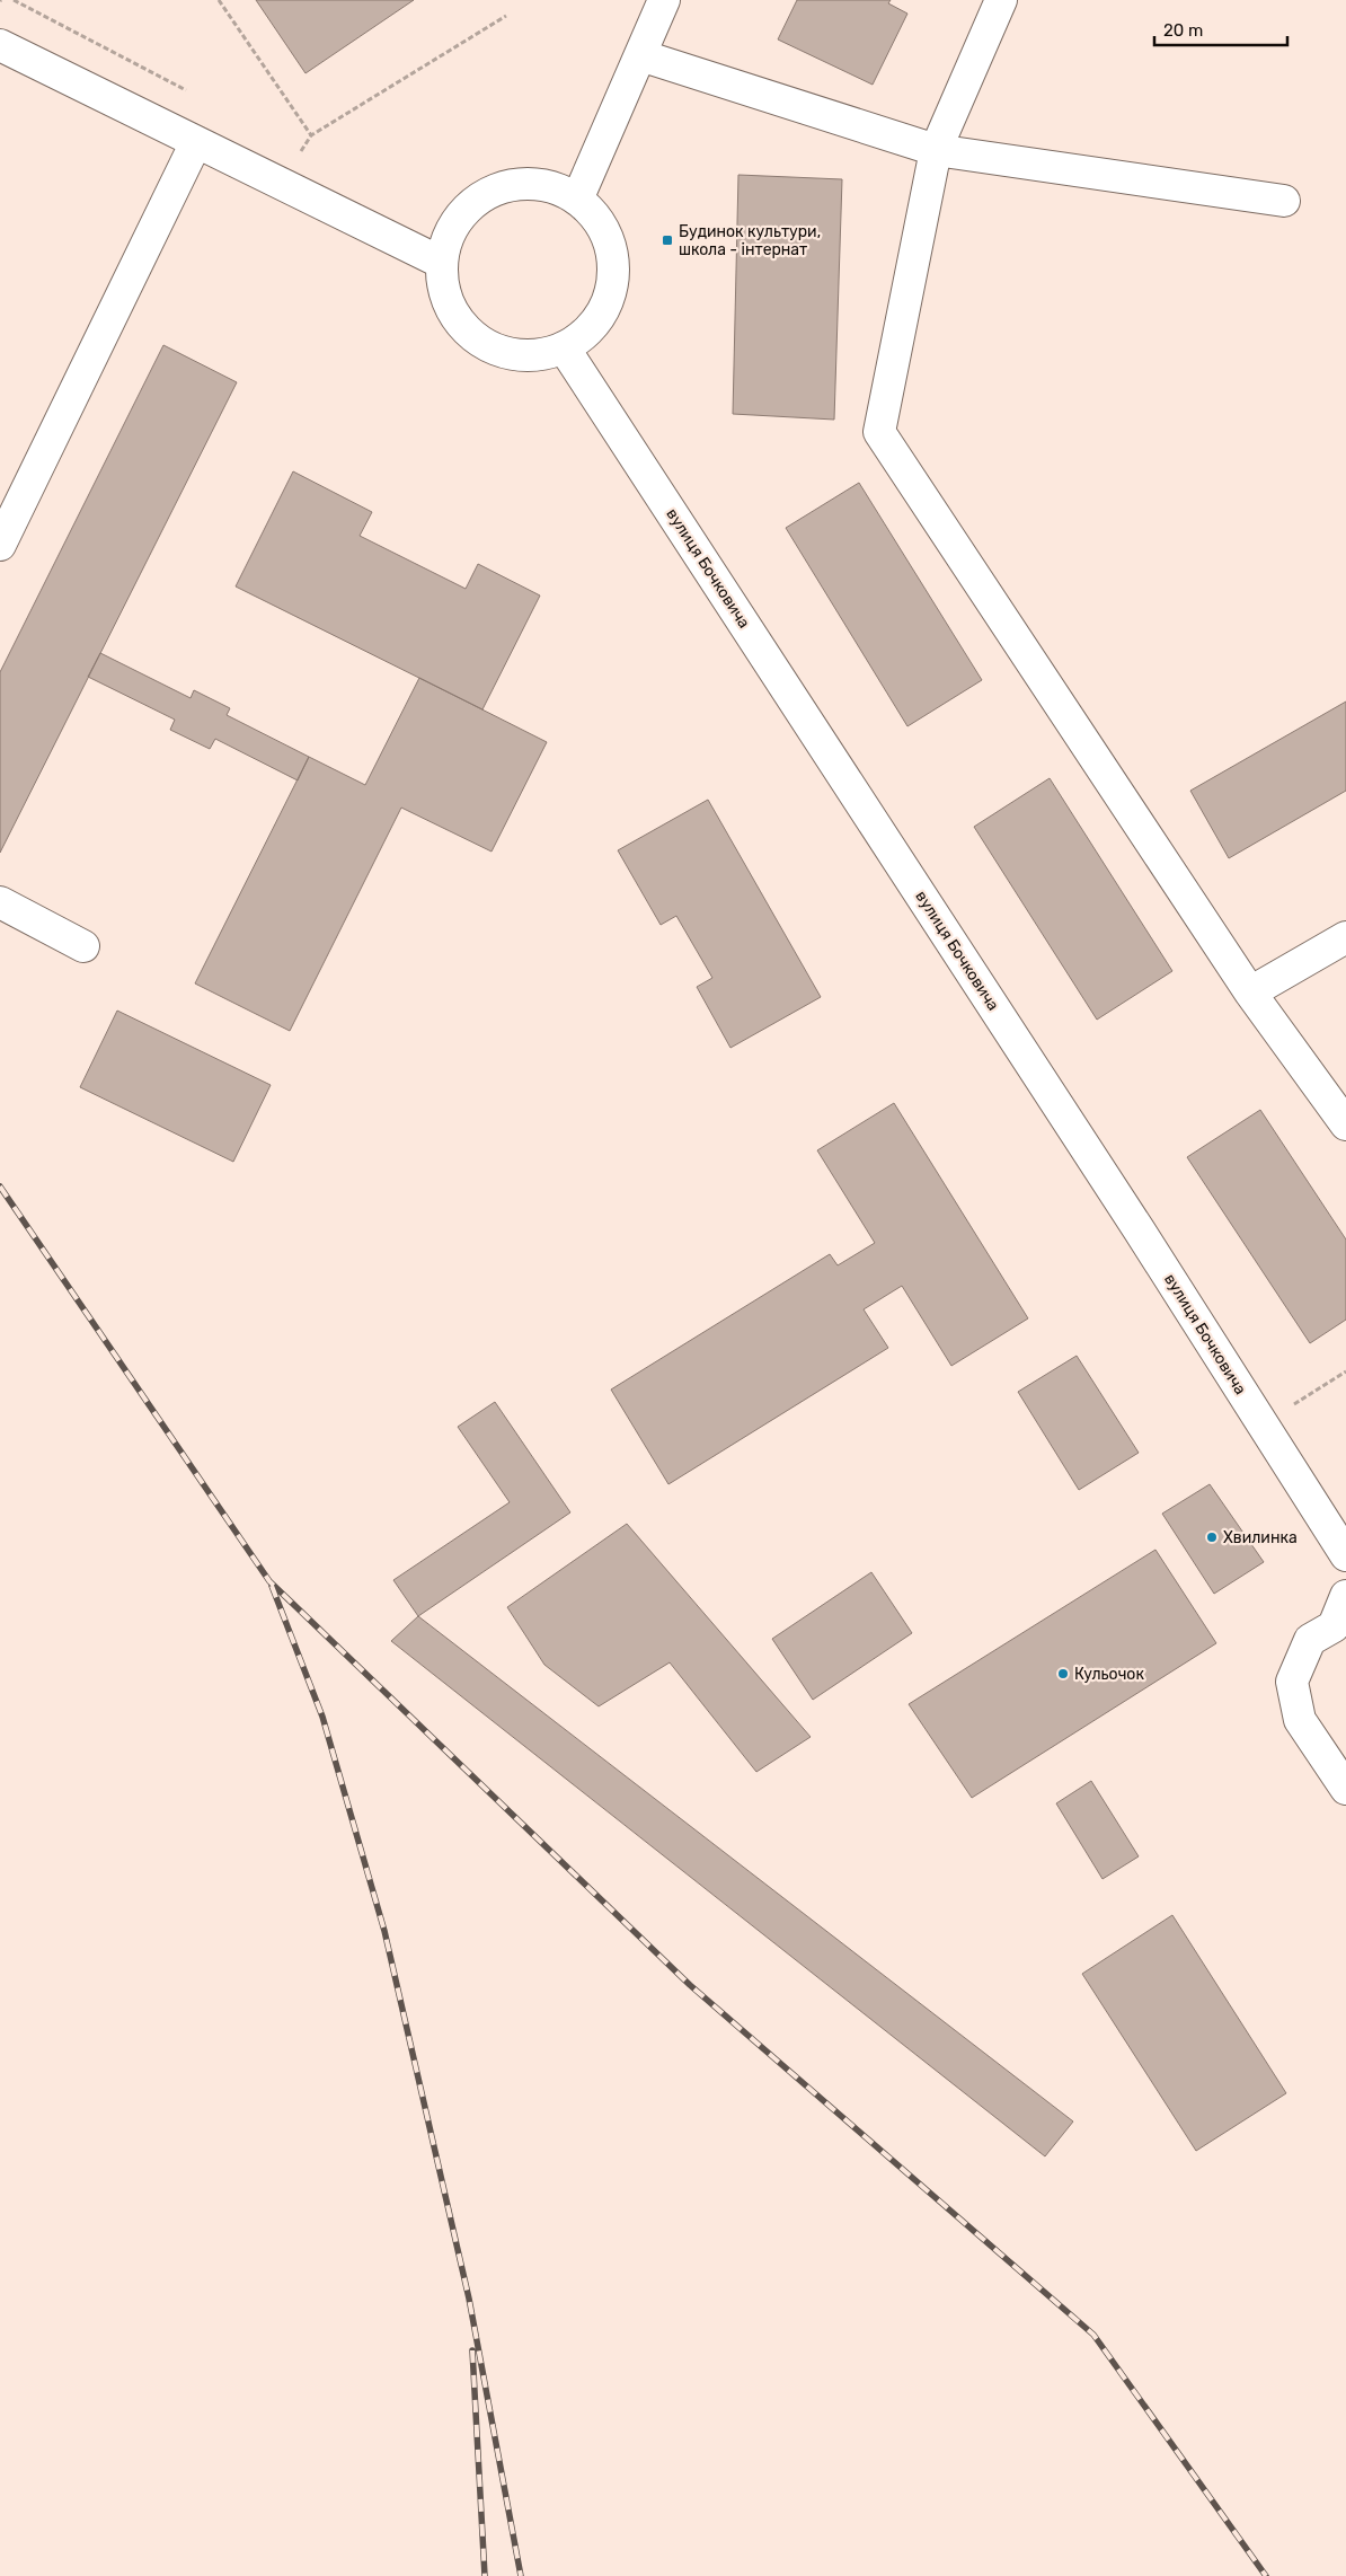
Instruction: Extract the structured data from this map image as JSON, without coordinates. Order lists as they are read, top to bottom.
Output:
{
  "streets": {
    "street": ["вулиця Бочковича"]
  },
  "places": {
    "transit": ["Будинок культури, школа - інтернат"],
    "other": ["Хвилинка", "Кульочок"]
  },
  "scale_bar": "20 m"
}
